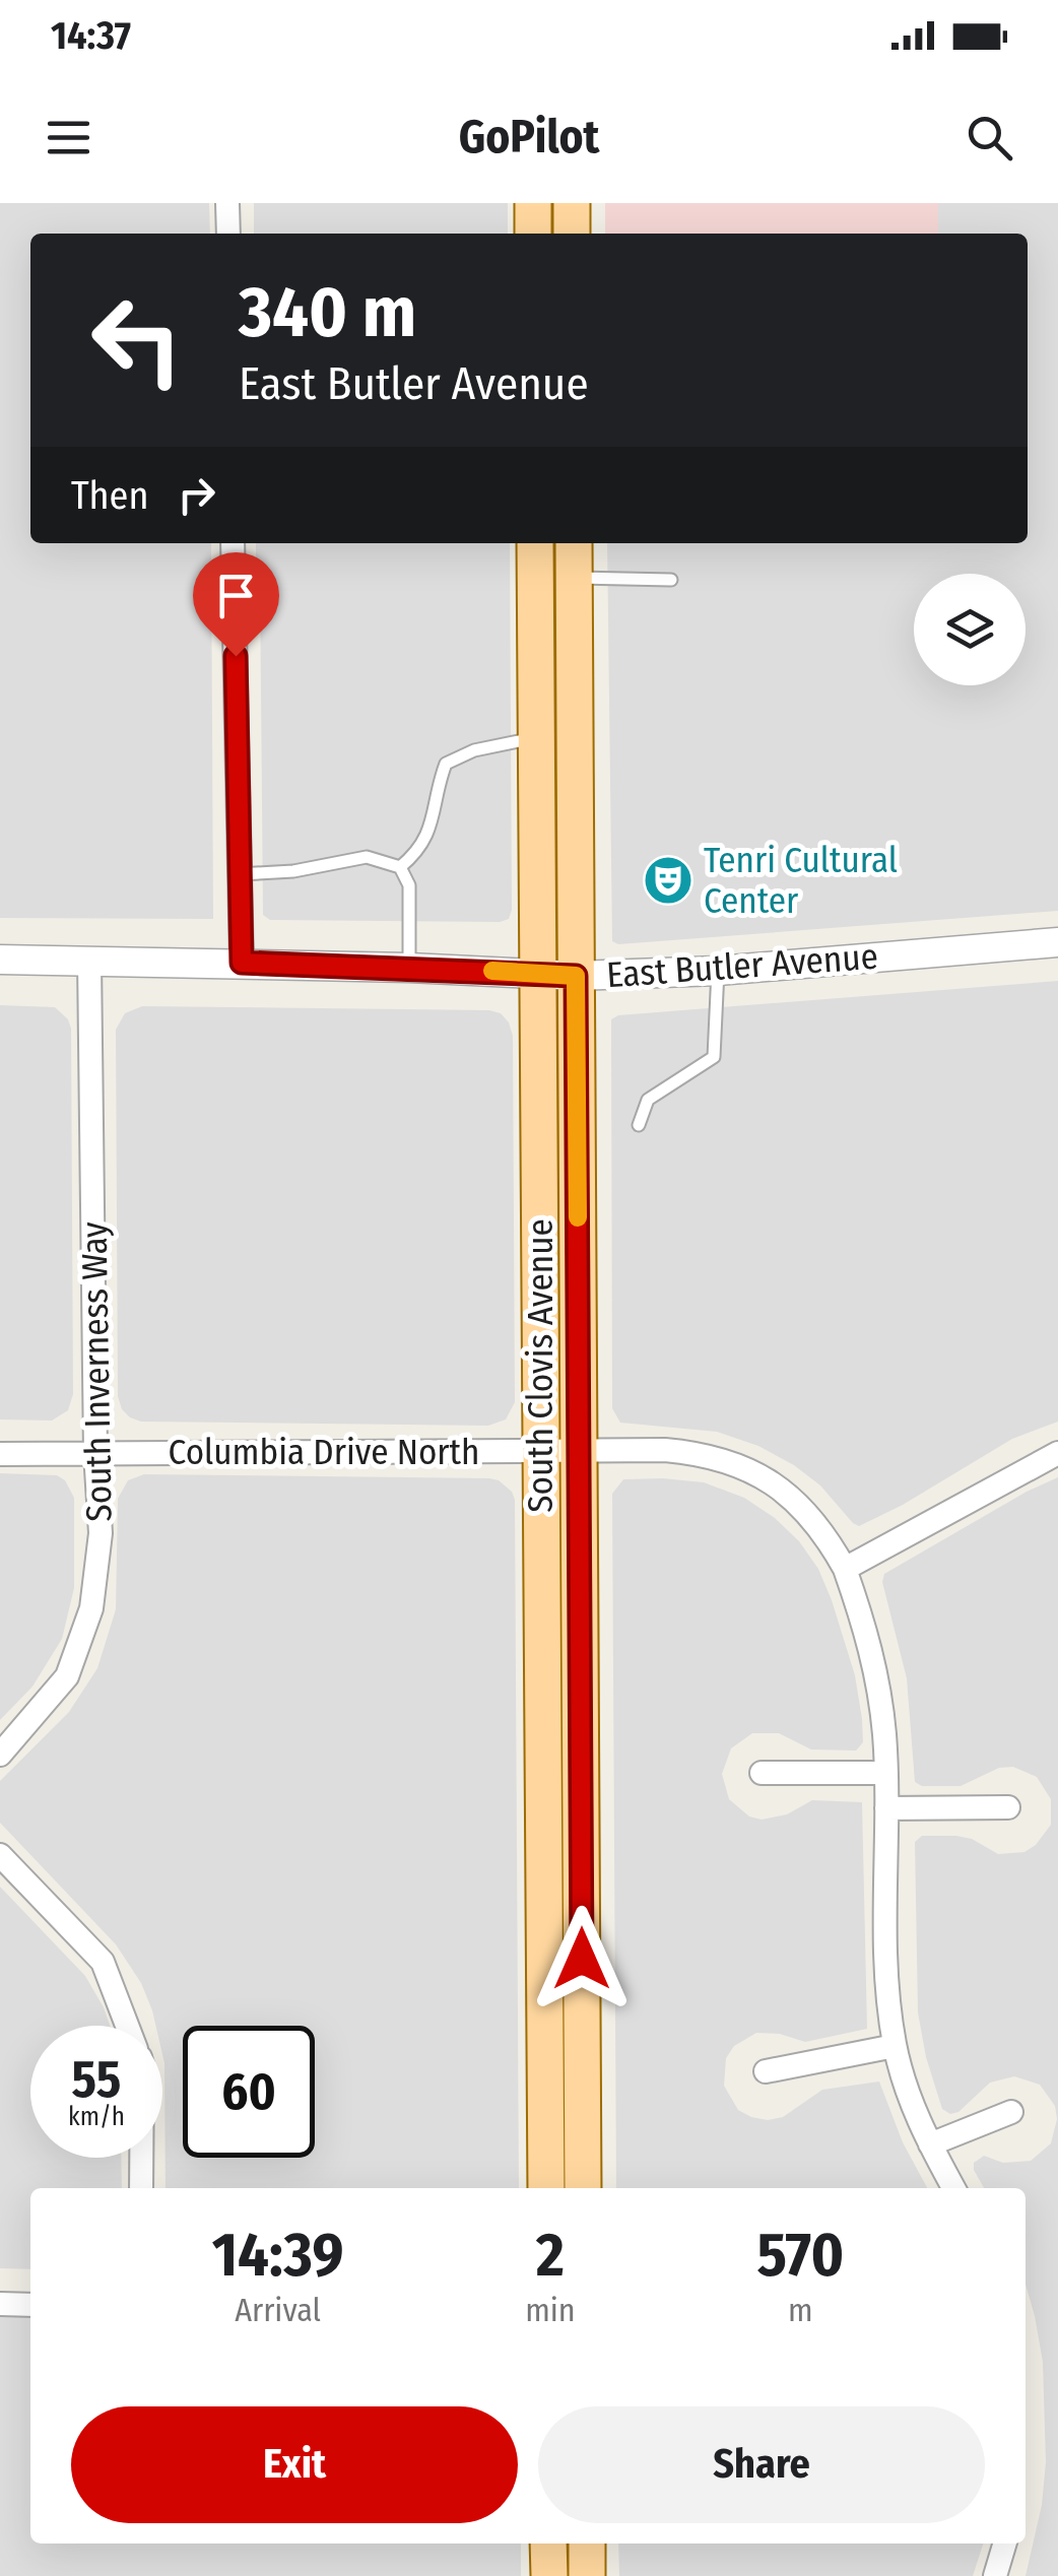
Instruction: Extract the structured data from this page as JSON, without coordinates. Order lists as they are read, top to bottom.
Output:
{
  "streets": {
    "main road": ["South Clovis Avenue"],
    "street": ["East Butler Avenue", "South Inverness Way", "Columbia Drive North"]
  },
  "crossings": [
    ["East Butler Avenue", "South Clovis Avenue"],
    ["East Butler Avenue", "South Inverness Way"],
    ["South Clovis Avenue", "Columbia Drive North"],
    ["South Inverness Way", "Columbia Drive North"]
  ],
  "places": {
    "theatre": ["Tenri Cultural Center"]
  },
  "page": {
    "status": "14:37",
    "header": "GoPilot",
    "turn": ["340 m", "East Butler Avenue"],
    "then": "Then",
    "speed": "55 km/h",
    "limit": "60",
    "eta": [
      "14:39",
      "Arrival",
      "2",
      "min",
      "570",
      "m"
    ],
    "buttons": ["Exit", "Share"]
  }
}
